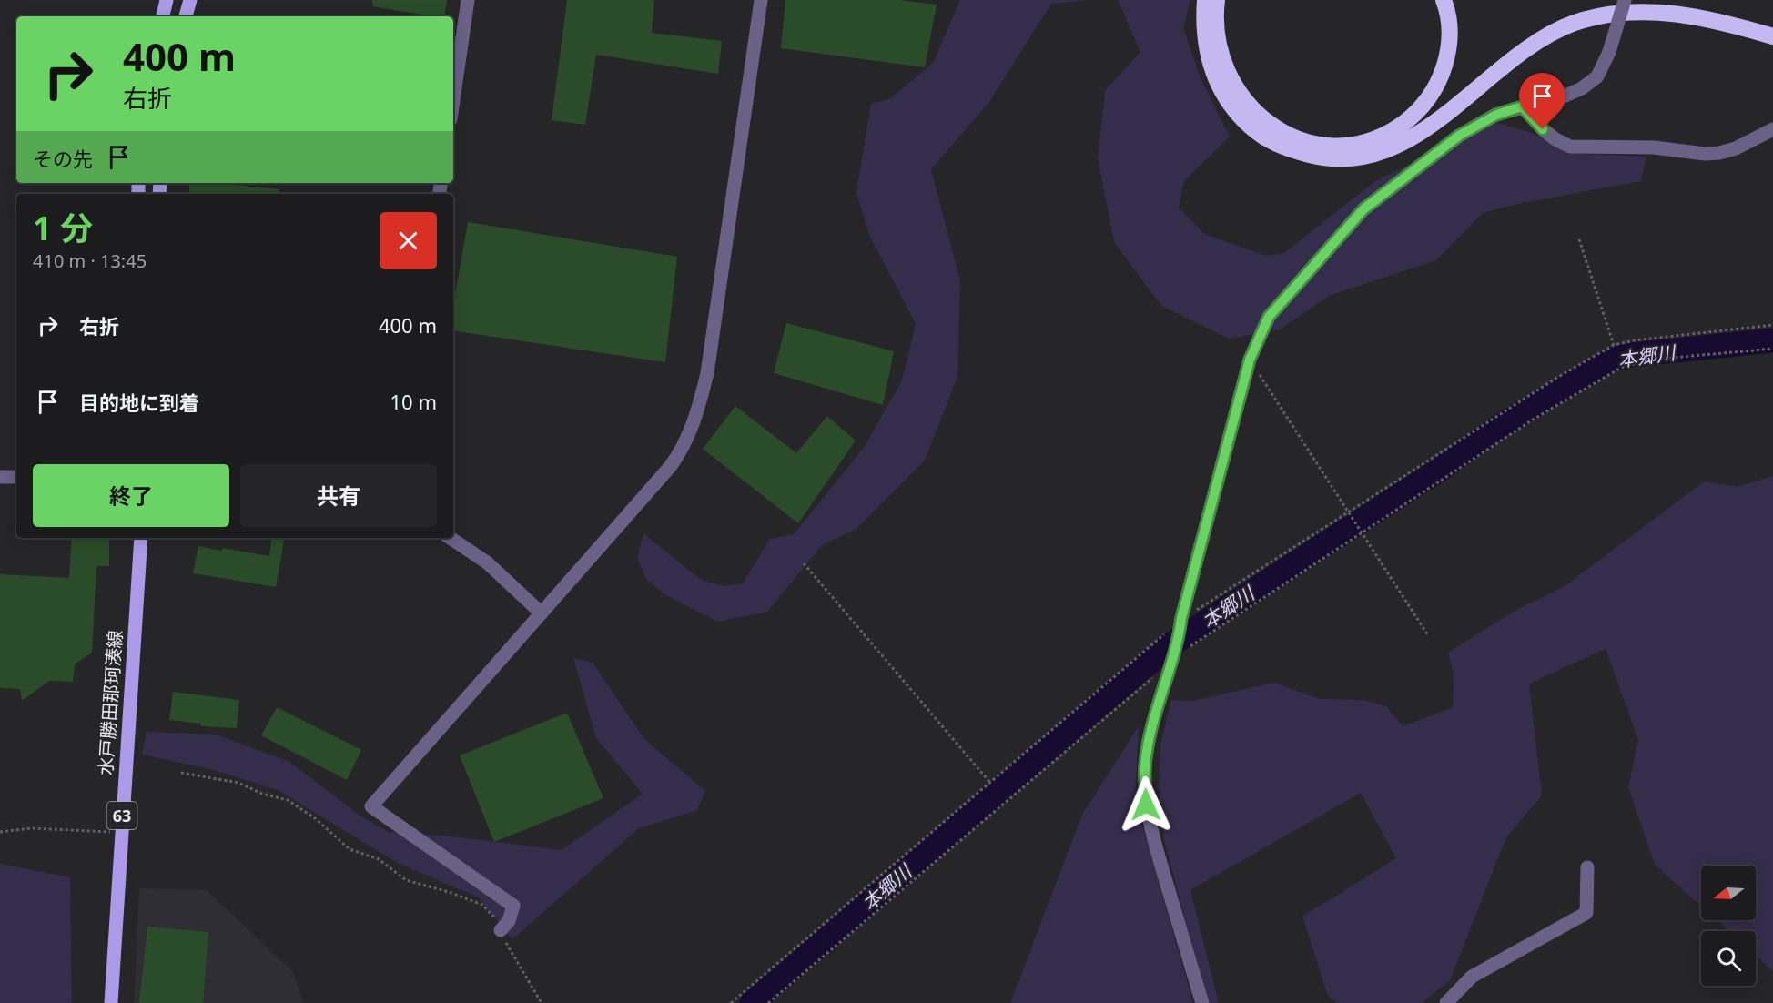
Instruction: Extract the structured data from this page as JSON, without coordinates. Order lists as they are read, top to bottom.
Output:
{
  "streets": {
    "main road": ["水戸勝田那珂湊線", "63"]
  },
  "water": ["本郷川"],
  "north": "left",
  "page": {
    "turn": ["400 m", "右折"],
    "then": "その先",
    "heading": ["1 分", "410 m · 13:45"],
    "list": [
      {
        "name": "右折",
        "value": "400 m"
      },
      {
        "name": "目的地に到着",
        "value": "10 m"
      }
    ],
    "buttons": ["終了", "共有"]
  }
}
